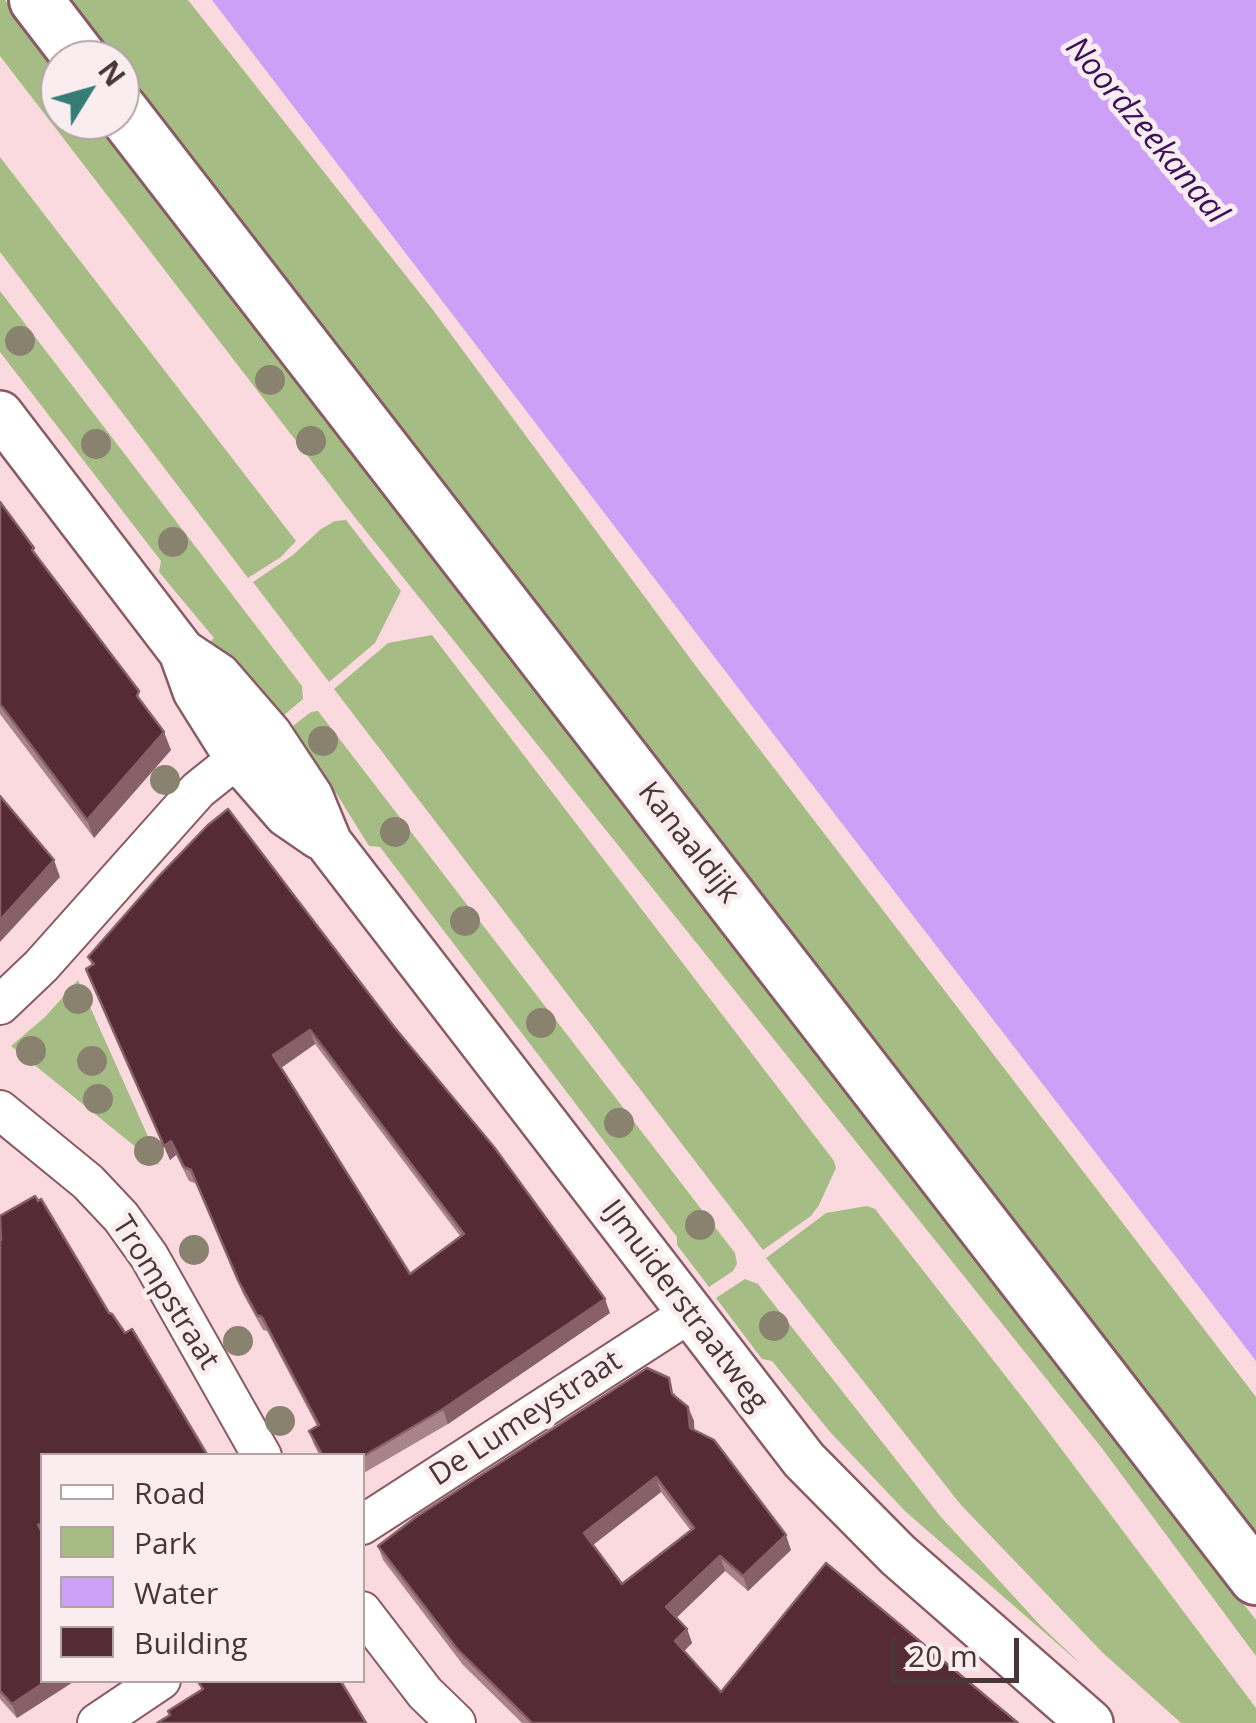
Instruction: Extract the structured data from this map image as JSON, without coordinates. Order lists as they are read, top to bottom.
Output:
{
  "streets": {
    "main road": ["Kanaaldijk"],
    "street": ["Trompstraat", "IJmuiderstraatweg", "De Lumeystraat"]
  },
  "crossings": [
    ["IJmuiderstraatweg", "De Lumeystraat"]
  ],
  "water": ["Noordzeekanaal"],
  "legend": [
    "Road",
    "Park",
    "Water",
    "Building"
  ],
  "scale_bar": "20 m",
  "north": "top right"
}
